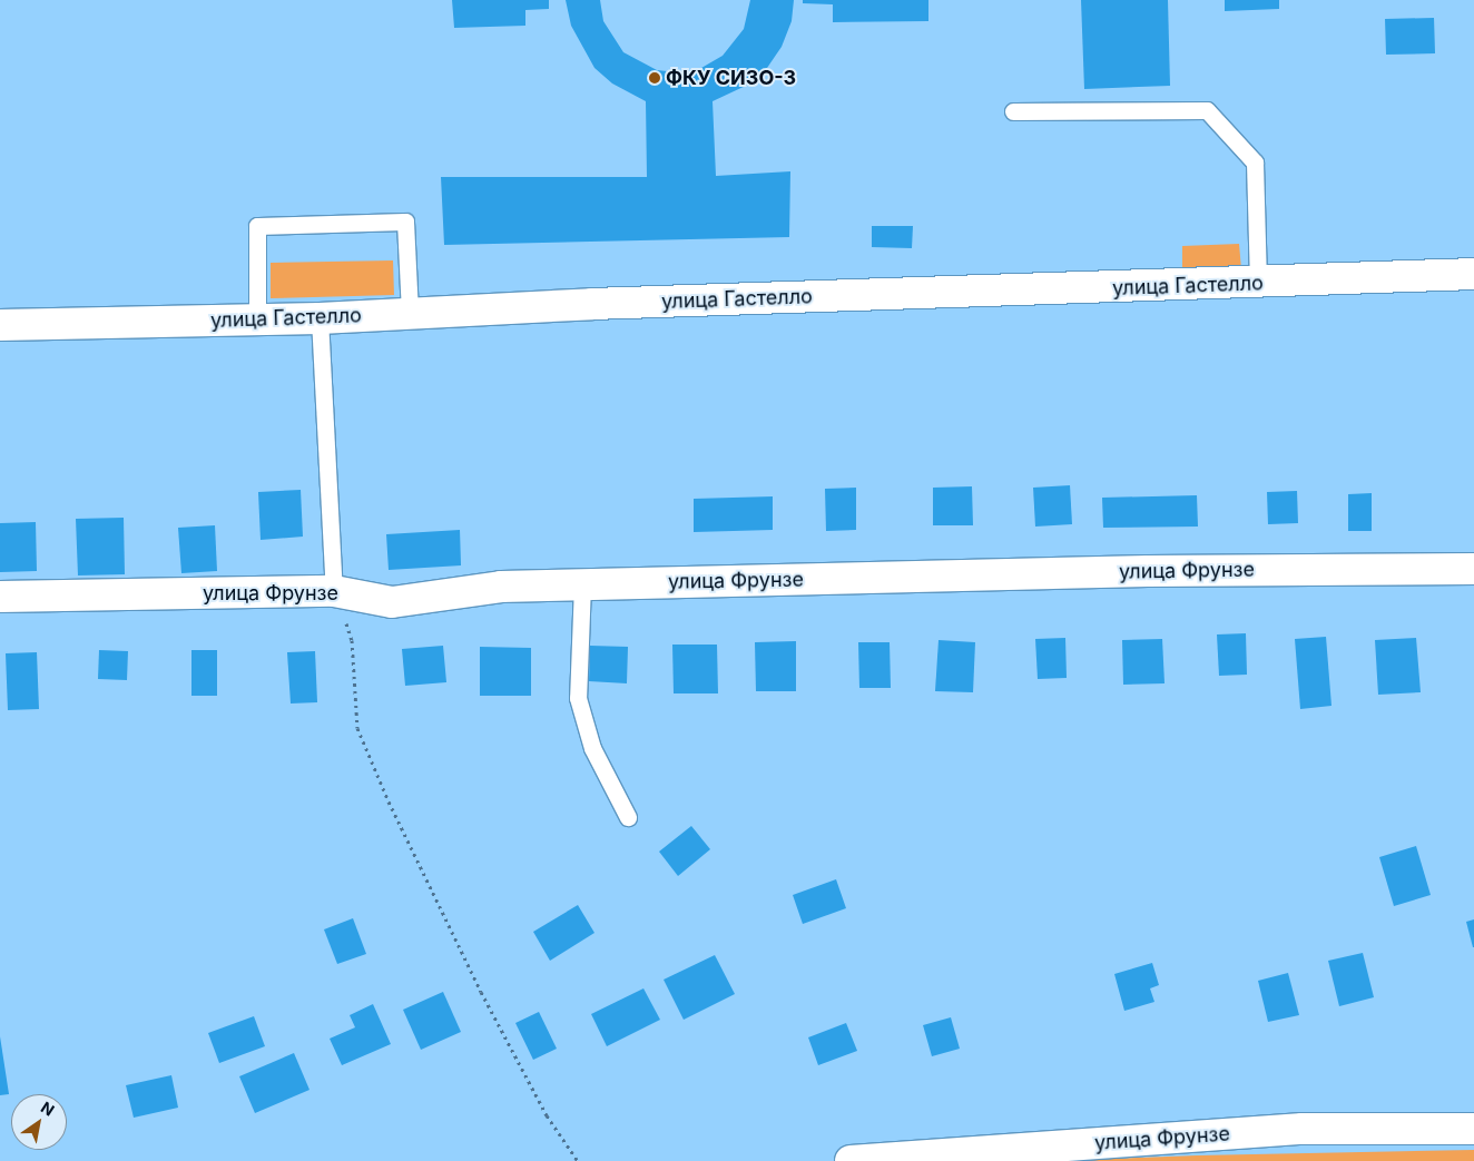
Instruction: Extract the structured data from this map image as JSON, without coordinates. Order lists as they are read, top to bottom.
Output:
{
  "streets": {
    "street": ["улица Гастелло", "улица Фрунзе"]
  },
  "places": ["ФКУ СИЗО-3"],
  "north": "top right"
}
